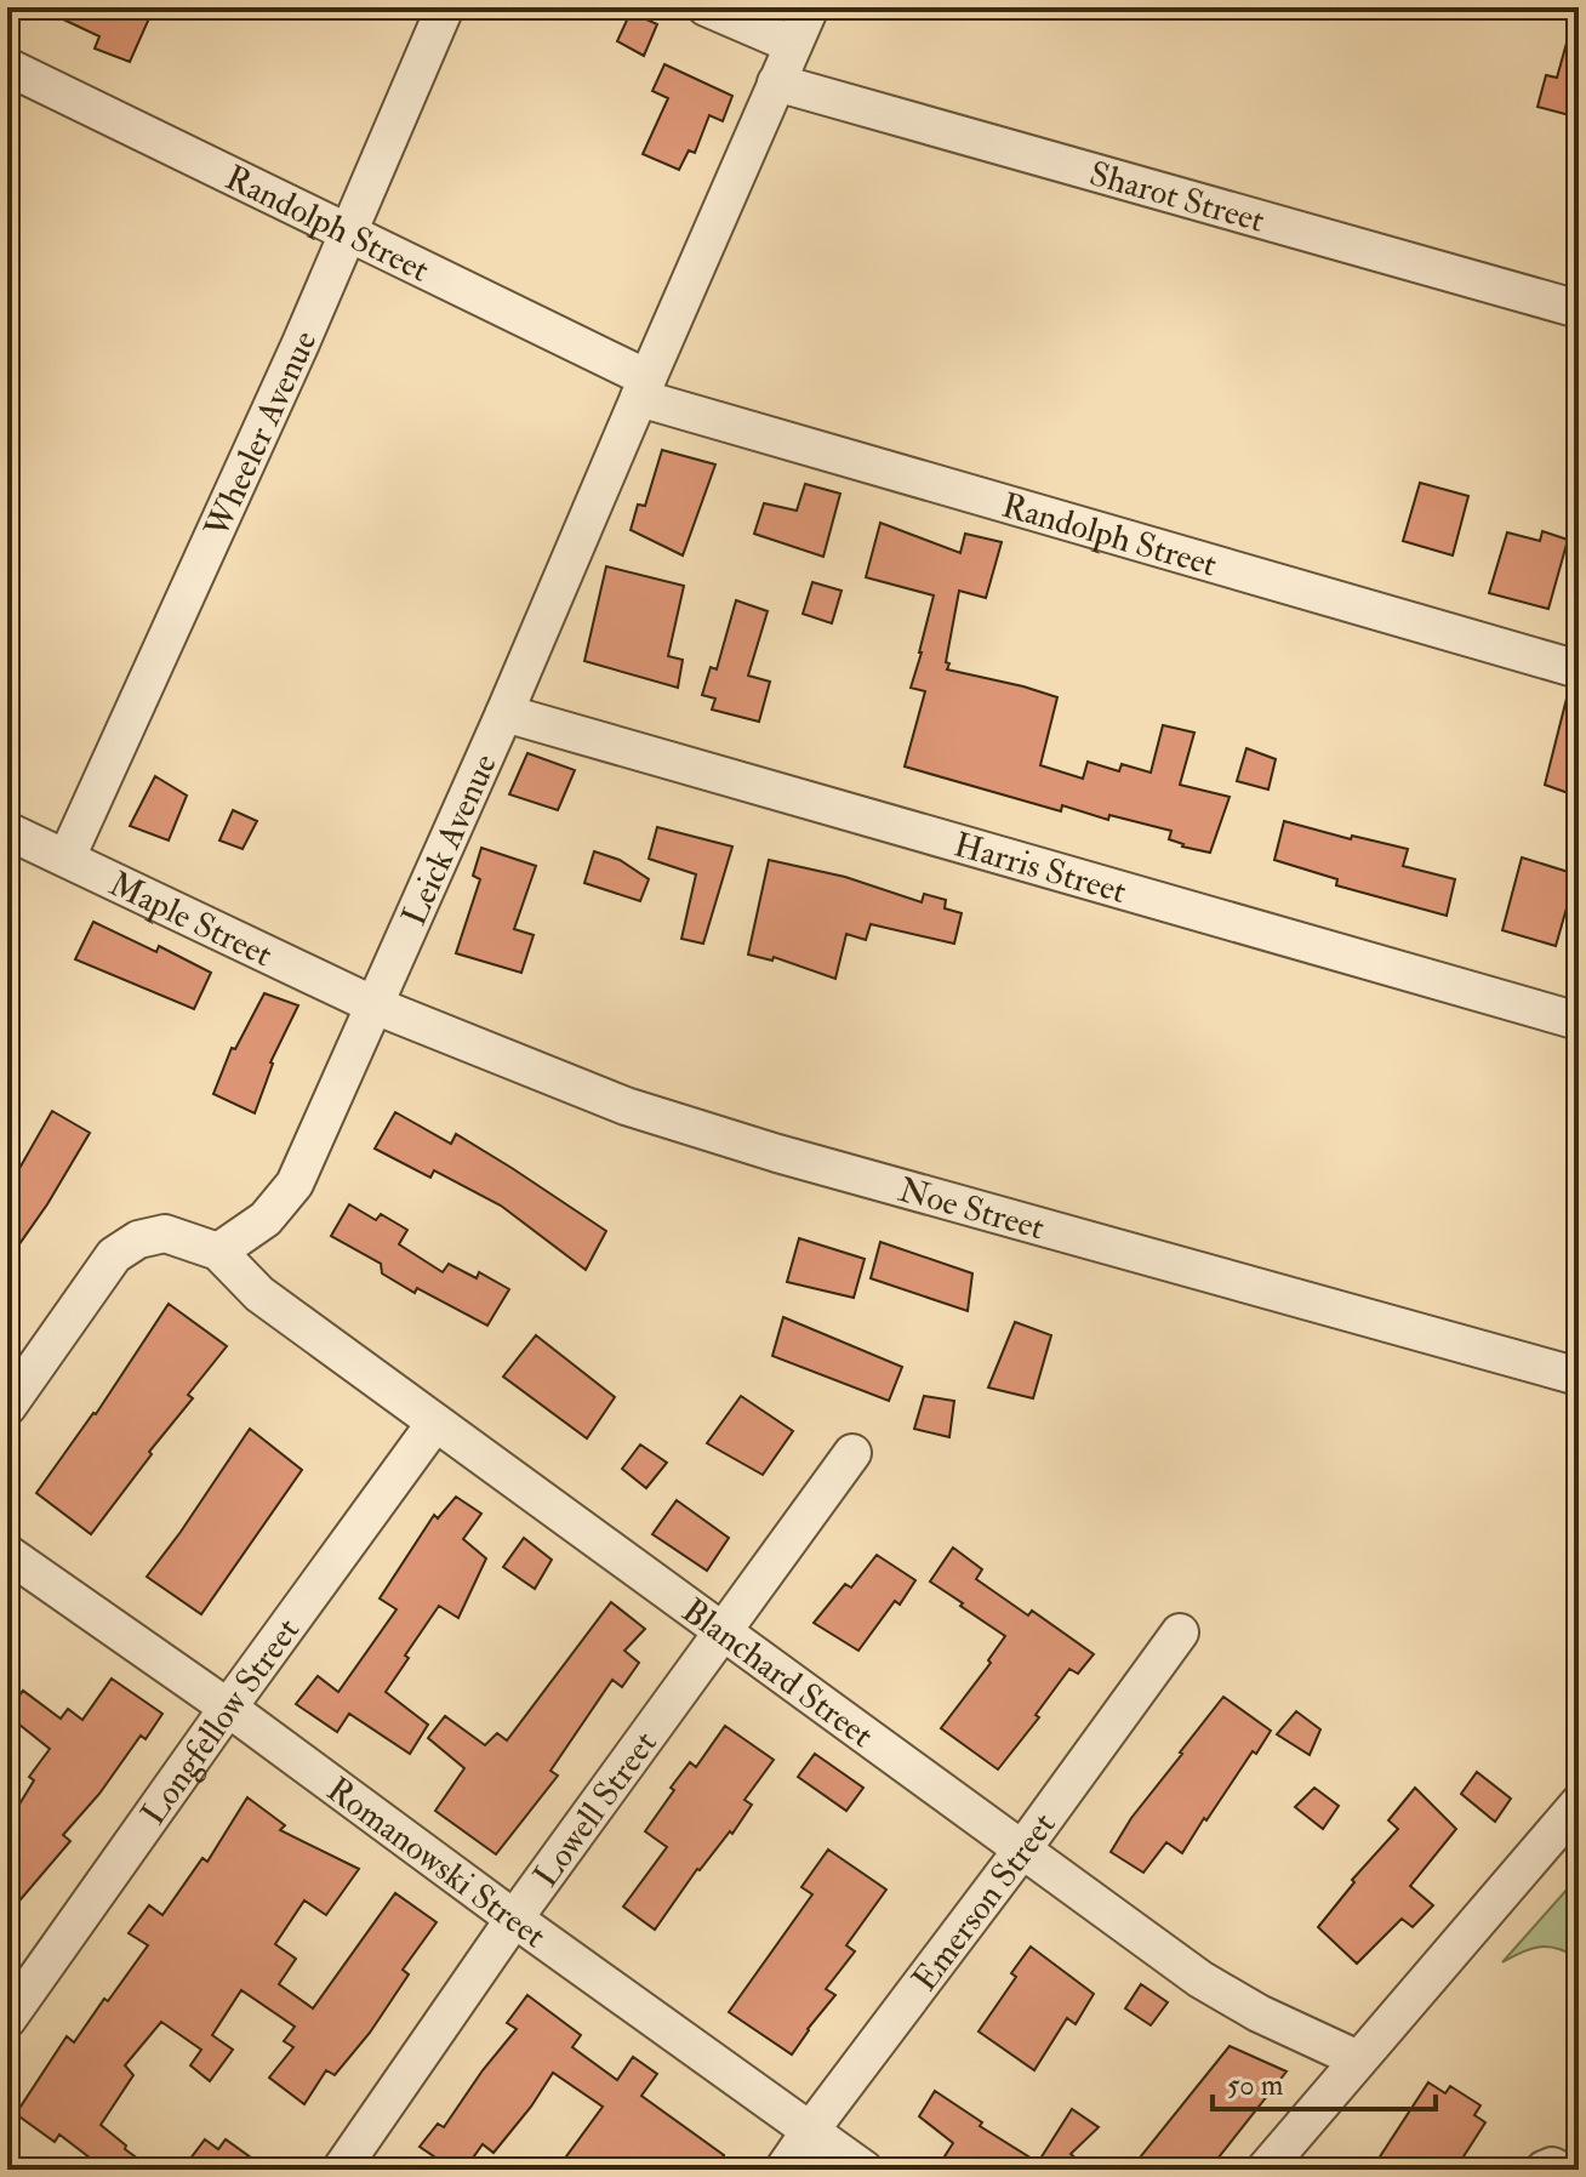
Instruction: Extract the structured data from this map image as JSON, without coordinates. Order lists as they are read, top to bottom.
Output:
{
  "streets": {
    "street": [
      "Sharot Street",
      "Randolph Street",
      "Wheeler Avenue",
      "Leick Avenue",
      "Harris Street",
      "Maple Street",
      "Noe Street",
      "Blanchard Street",
      "Longfellow Street",
      "Lowell Street",
      "Romanowski Street",
      "Emerson Street"
    ]
  },
  "crossings": [
    ["Sharot Street", "Leick Avenue"],
    ["Randolph Street", "Wheeler Avenue"],
    ["Randolph Street", "Leick Avenue"],
    ["Wheeler Avenue", "Maple Street"],
    ["Leick Avenue", "Harris Street"],
    ["Leick Avenue", "Maple Street"],
    ["Leick Avenue", "Noe Street"],
    ["Leick Avenue", "Blanchard Street"],
    ["Maple Street", "Noe Street"],
    ["Blanchard Street", "Longfellow Street"],
    ["Blanchard Street", "Lowell Street"],
    ["Blanchard Street", "Emerson Street"],
    ["Longfellow Street", "Romanowski Street"],
    ["Lowell Street", "Romanowski Street"],
    ["Romanowski Street", "Emerson Street"]
  ],
  "scale_bar": "50 m"
}
